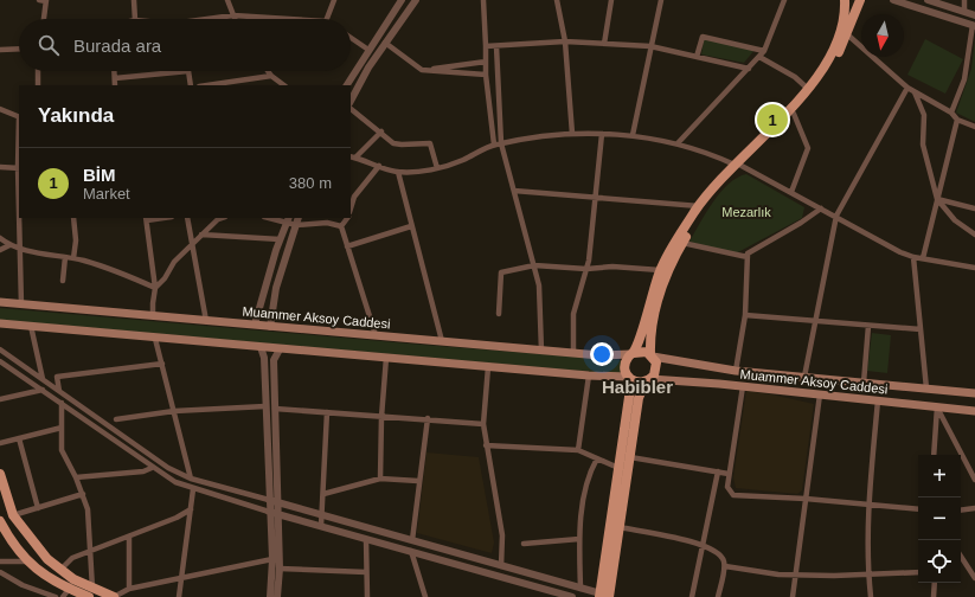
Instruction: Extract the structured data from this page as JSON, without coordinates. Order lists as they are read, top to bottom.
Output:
{
  "streets": {
    "main road": ["Muammer Aksoy Caddesi"]
  },
  "districts": ["Habibler"],
  "parks": ["Mezarlık"],
  "north": "bottom",
  "page": {
    "search": "Burada ara",
    "heading": "Yakında",
    "pins": "1",
    "list": [
      {
        "mark": "1",
        "name": "BİM",
        "note": "Market",
        "value": "380 m"
      }
    ],
    "map_buttons": ["+", "−"]
  }
}
